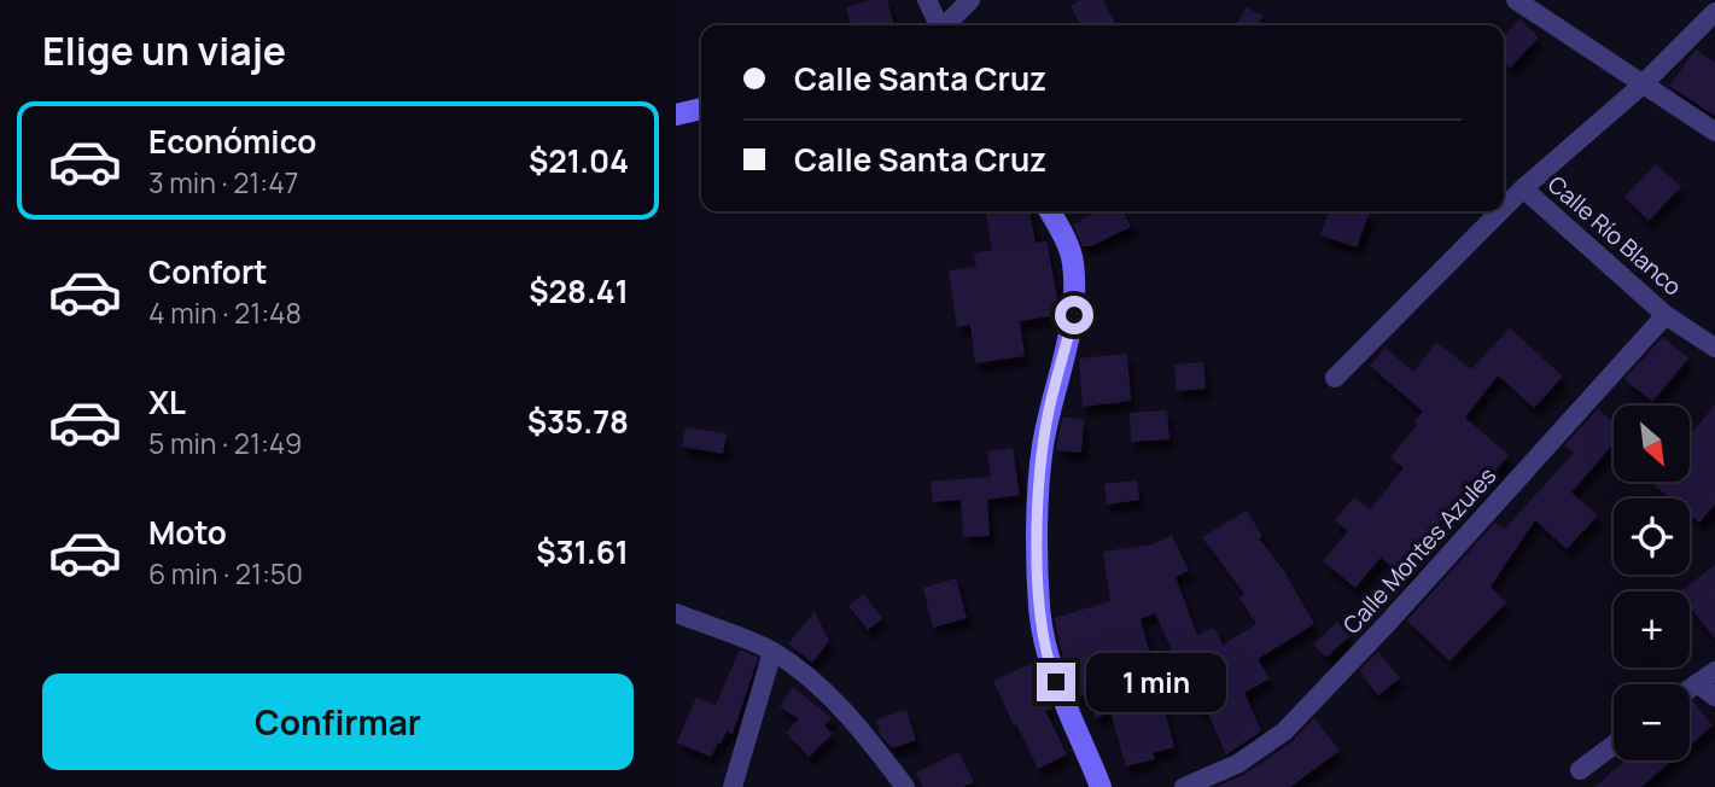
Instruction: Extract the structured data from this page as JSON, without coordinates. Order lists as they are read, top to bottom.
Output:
{
  "streets": {
    "street": ["Calle Río Blanco", "Calle Montes Azules"]
  },
  "crossings": [
    ["Calle Río Blanco", "Calle Montes Azules"]
  ],
  "north": "bottom right",
  "page": {
    "heading": "Elige un viaje",
    "banner": ["Calle Santa Cruz", "Calle Santa Cruz"],
    "list": [
      {
        "name": "Económico",
        "note": "3 min · 21:47",
        "value": "$21.04"
      },
      {
        "name": "Confort",
        "note": "4 min · 21:48",
        "value": "$28.41"
      },
      {
        "name": "XL",
        "note": "5 min · 21:49",
        "value": "$35.78"
      },
      {
        "name": "Moto",
        "note": "6 min · 21:50",
        "value": "$31.61"
      }
    ],
    "map_buttons": ["+", "−"],
    "bubble": "1 min",
    "buttons": "Confirmar"
  }
}
